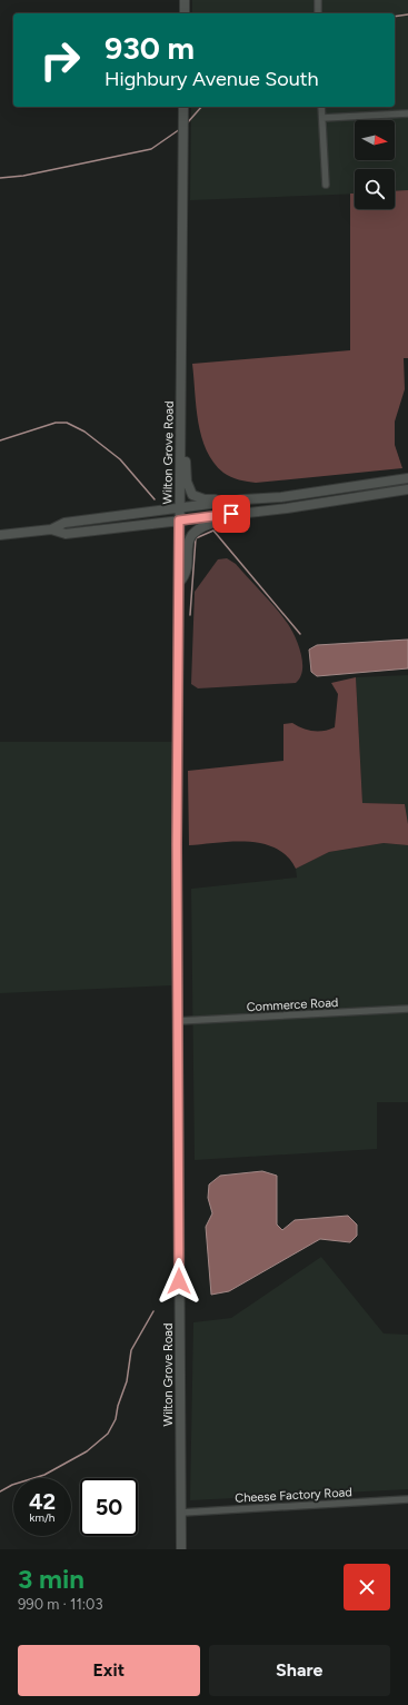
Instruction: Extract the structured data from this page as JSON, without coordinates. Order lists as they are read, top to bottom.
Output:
{
  "streets": {
    "main road": ["Wilton Grove Road"],
    "street": ["Commerce Road", "Cheese Factory Road"]
  },
  "crossings": [
    ["Wilton Grove Road", "Commerce Road"],
    ["Wilton Grove Road", "Cheese Factory Road"]
  ],
  "north": "right",
  "page": {
    "turn": ["930 m", "Highbury Avenue South"],
    "speed": "42 km/h",
    "limit": "50",
    "heading": ["3 min", "990 m · 11:03"],
    "buttons": ["Exit", "Share"]
  }
}
